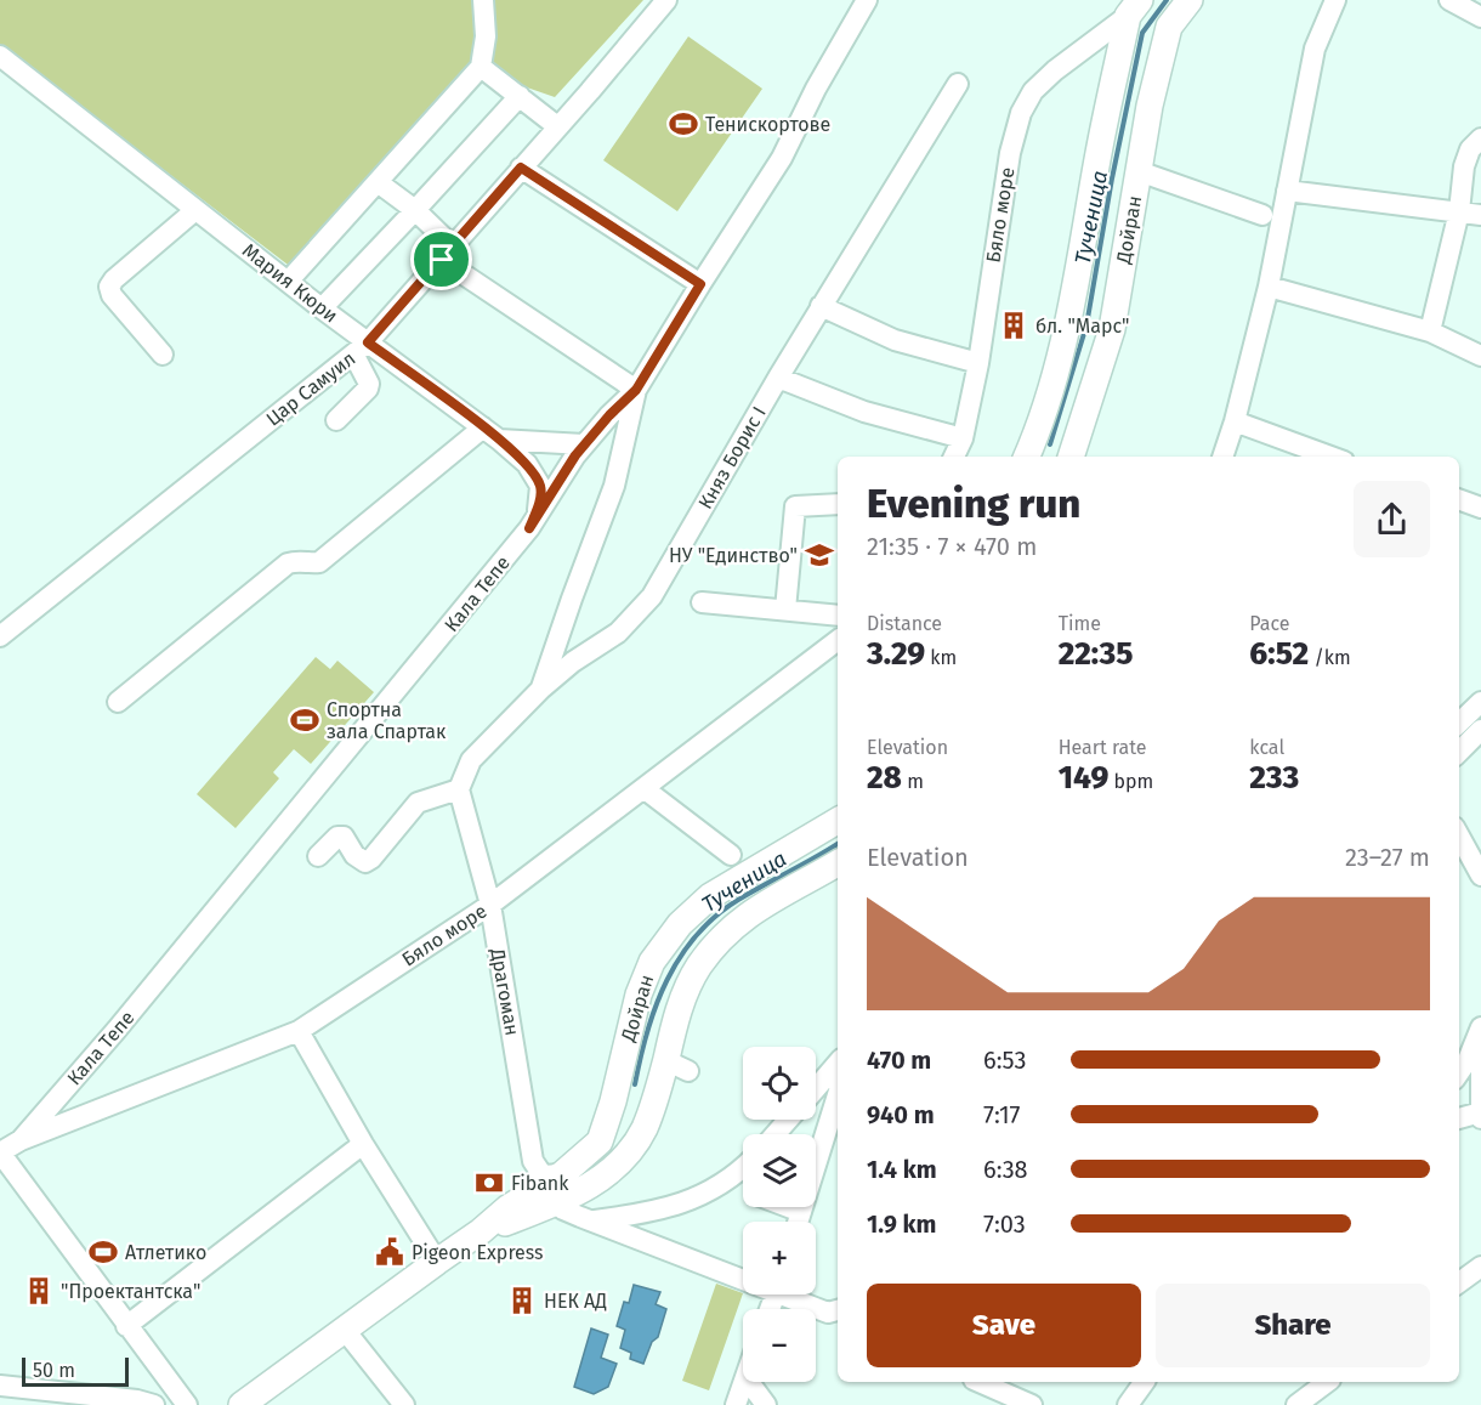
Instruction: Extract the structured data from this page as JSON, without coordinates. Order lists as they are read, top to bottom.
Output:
{
  "streets": {
    "main road": ["Дойран"],
    "street": [
      "Бяло море",
      "Мария Кюри",
      "Цар Самуил",
      "Княз Борис I",
      "Кала Тепе",
      "Драгоман"
    ]
  },
  "crossings": [
    ["Бяло море", "Дойран"],
    ["Бяло море", "Кала Тепе"],
    ["Бяло море", "Драгоман"],
    ["Дойран", "Драгоман"],
    ["Мария Кюри", "Цар Самуил"],
    ["Мария Кюри", "Кала Тепе"],
    ["Княз Борис I", "Драгоман"]
  ],
  "water": ["Тученица"],
  "places": {
    "sports": ["Тенискортове", "Спортна зала Спартак", "Атлетико"],
    "building": ["бл. \"Марс\"", "\"Проектантска\"", "НЕК АД"],
    "school or university": ["НУ \"Единство\""],
    "bank": ["Fibank"],
    "public building": ["Pigeon Express"]
  },
  "scale_bar": "50 m",
  "page": {
    "heading": ["Evening run", "21:35 · 7 × 470 m"],
    "stats": [
      ["Distance", "3.29 km"],
      ["Time", "22:35"],
      ["Pace", "6:52 /km"],
      ["Elevation", "28 m"],
      ["Heart rate", "149 bpm"],
      ["kcal", "233"]
    ],
    "chart": ["Elevation", "23–27 m"],
    "list": [
      {
        "name": "470 m",
        "note": "6:53"
      },
      {
        "name": "940 m",
        "note": "7:17"
      },
      {
        "name": "1.4 km",
        "note": "6:38"
      },
      {
        "name": "1.9 km",
        "note": "7:03"
      }
    ],
    "map_buttons": ["+", "−"],
    "buttons": ["Save", "Share"],
    "scale": "50 m"
  }
}
